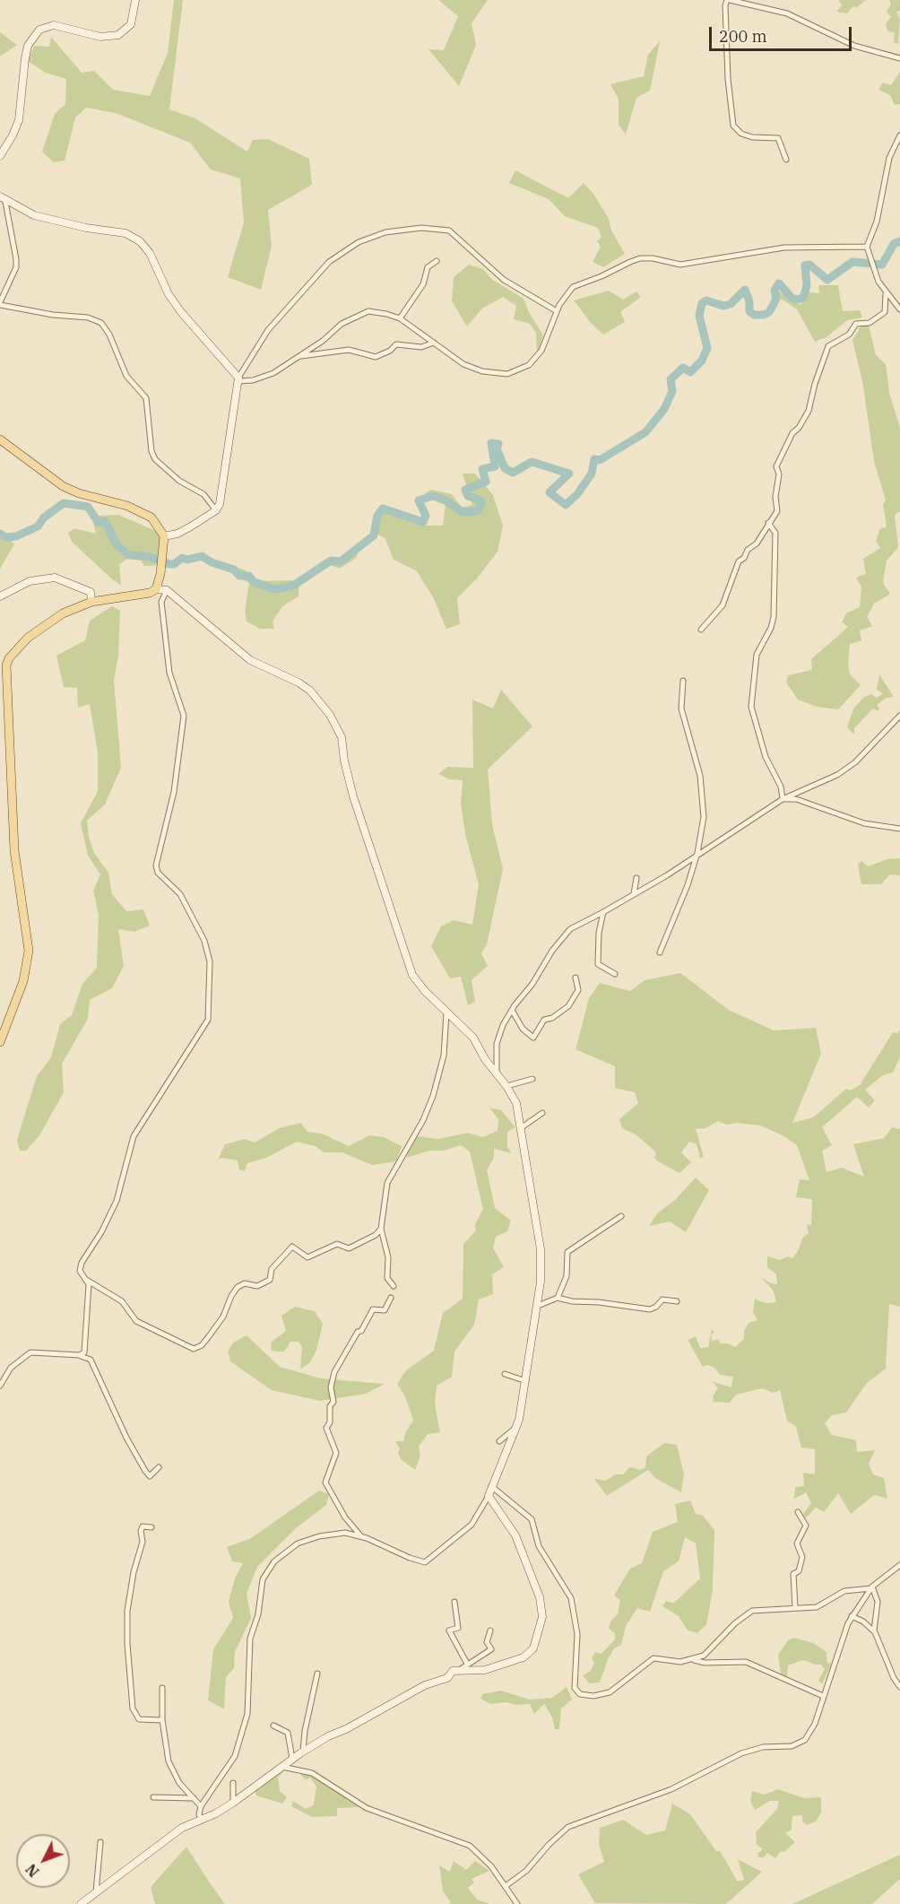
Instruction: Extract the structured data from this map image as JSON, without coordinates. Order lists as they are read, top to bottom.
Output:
{
  "scale_bar": "200 m",
  "north": "bottom left"
}
